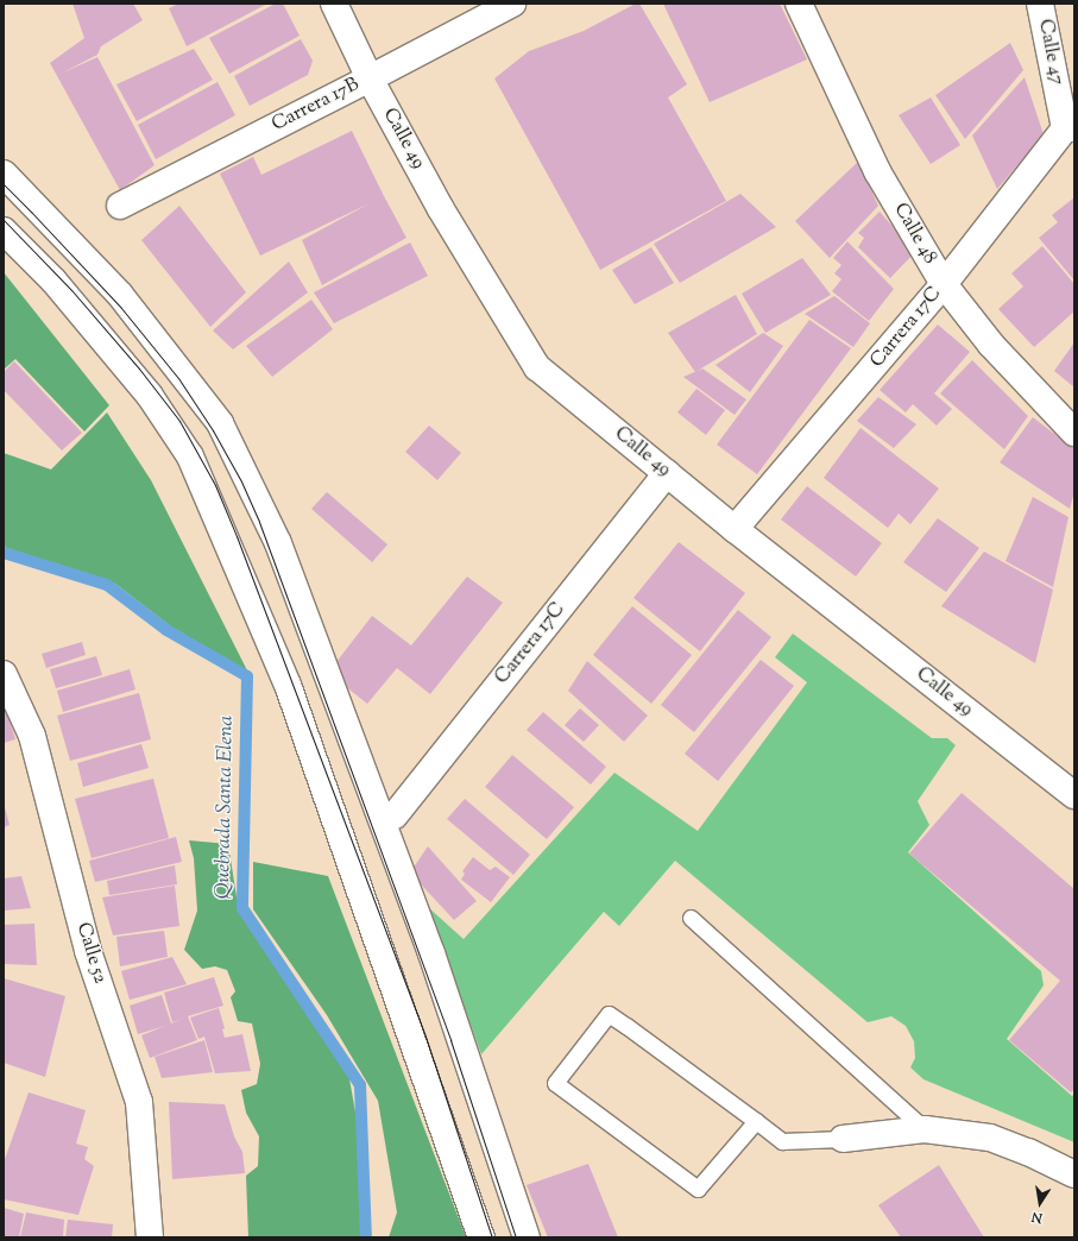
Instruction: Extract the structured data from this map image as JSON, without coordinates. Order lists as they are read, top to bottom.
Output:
{
  "streets": {
    "street": [
      "Calle 47",
      "Carrera 17B",
      "Calle 49",
      "Calle 48",
      "Carrera 17C",
      "Calle 52"
    ]
  },
  "crossings": [
    ["Calle 47", "Carrera 17C"],
    ["Carrera 17B", "Calle 49"],
    ["Calle 49", "Carrera 17C"],
    ["Calle 48", "Carrera 17C"]
  ],
  "water": ["Quebrada Santa Elena"],
  "north": "bottom"
}
